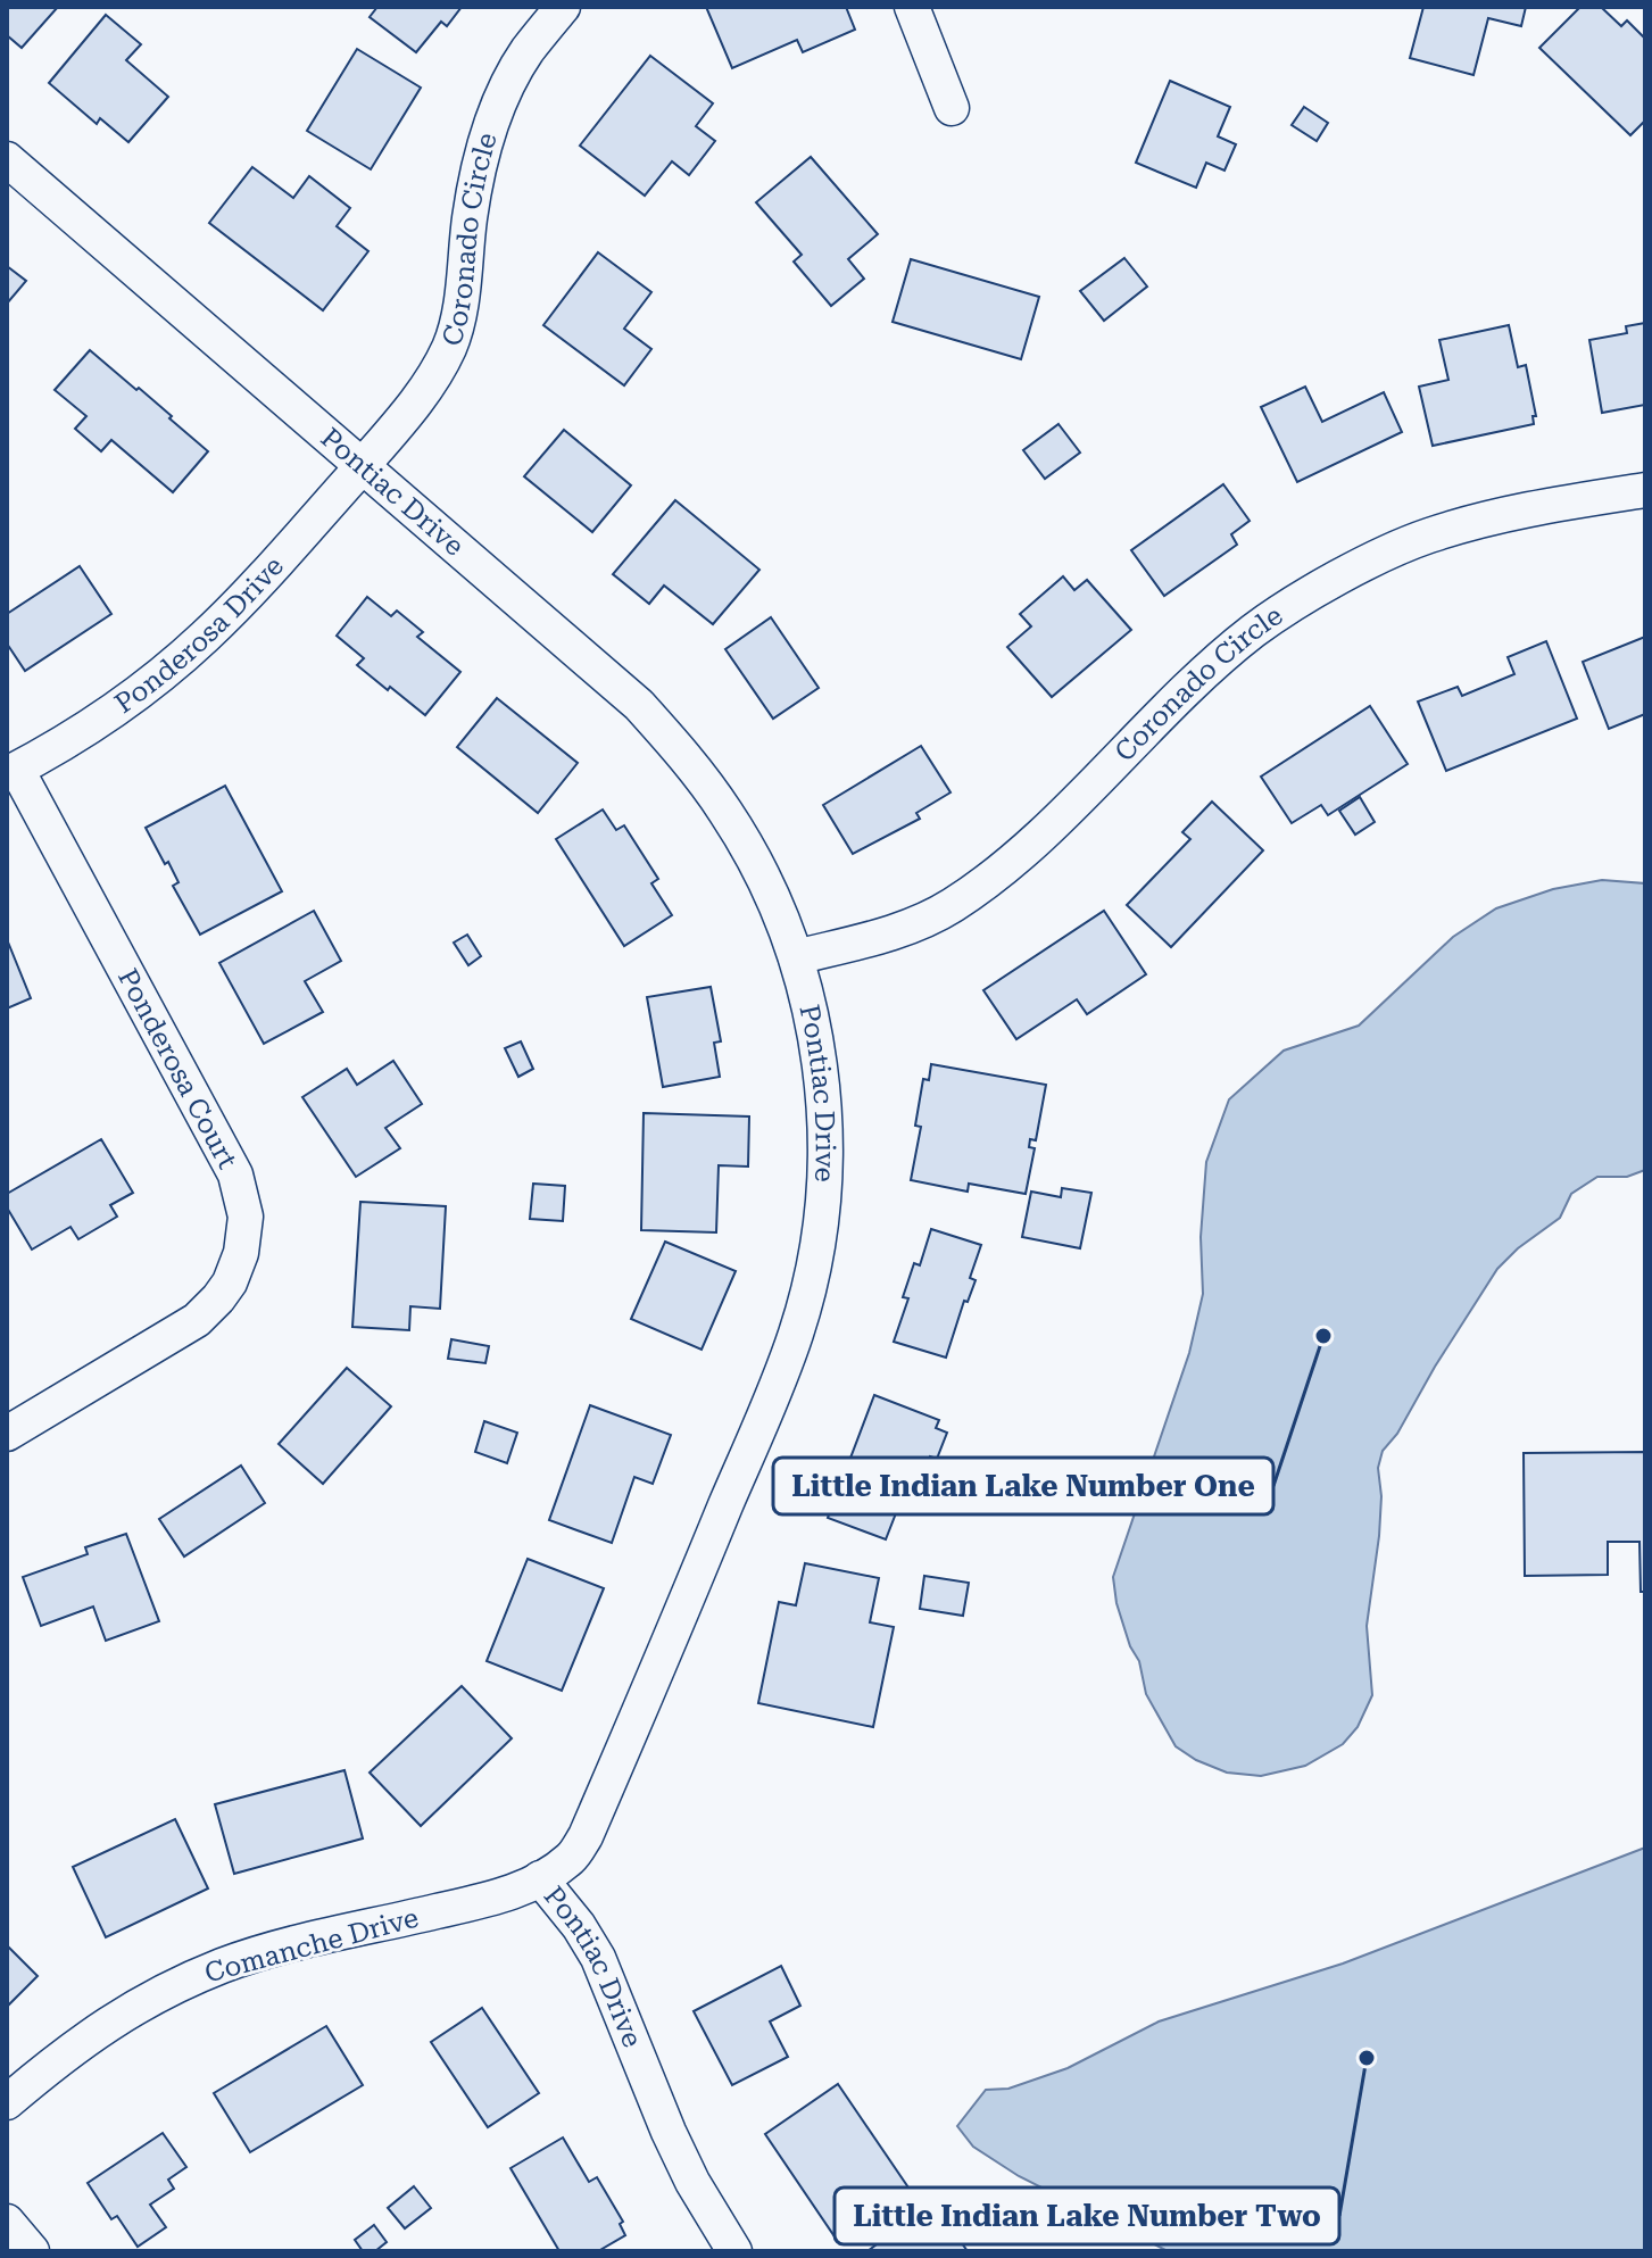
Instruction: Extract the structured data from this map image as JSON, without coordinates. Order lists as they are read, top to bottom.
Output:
{
  "streets": {
    "street": [
      "Coronado Circle",
      "Pontiac Drive",
      "Ponderosa Drive",
      "Ponderosa Court",
      "Comanche Drive"
    ]
  },
  "crossings": [
    ["Coronado Circle", "Pontiac Drive"],
    ["Coronado Circle", "Ponderosa Drive"],
    ["Pontiac Drive", "Ponderosa Drive"],
    ["Pontiac Drive", "Comanche Drive"],
    ["Ponderosa Drive", "Ponderosa Court"]
  ],
  "places": ["Little Indian Lake Number One", "Little Indian Lake Number Two"]
}
